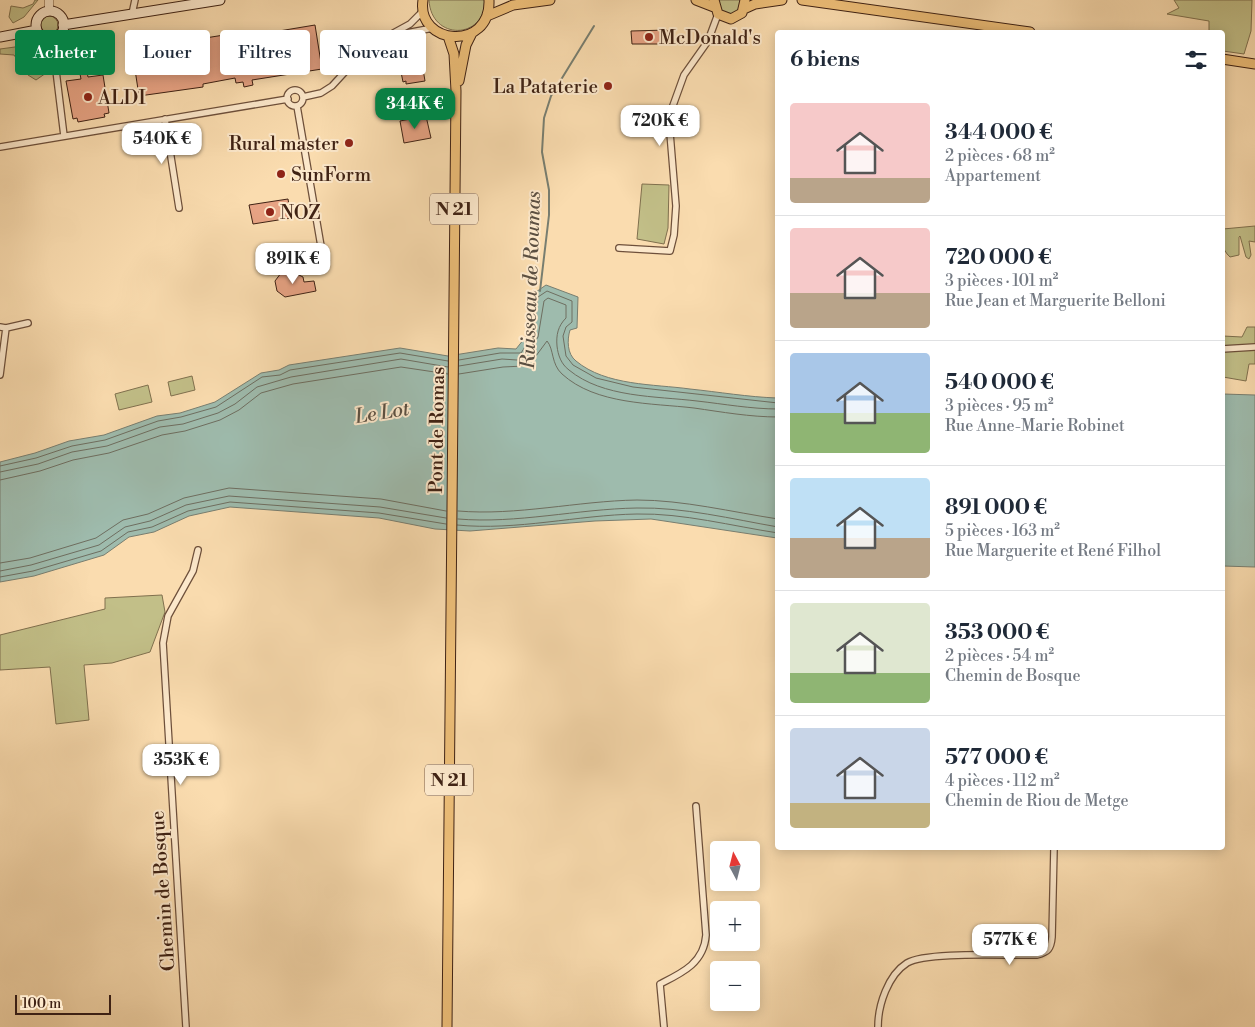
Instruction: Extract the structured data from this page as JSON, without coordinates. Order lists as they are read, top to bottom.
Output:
{
  "streets": {
    "main road": ["N 21", "Pont de Romas"],
    "street": ["Chemin de Bosque"]
  },
  "crossings": [
    ["N 21", "Pont de Romas"]
  ],
  "water": ["Ruisseau de Roumas", "Le Lot"],
  "places": [
    "McDonald's",
    "La Pataterie",
    "ALDI",
    "Rural master",
    "SunForm",
    "NOZ"
  ],
  "scale_bar": "100 m",
  "north": "top",
  "page": {
    "chip": [
      "Acheter",
      "Louer",
      "Filtres",
      "Nouveau"
    ],
    "heading": "6 biens",
    "price": [
      "344K €",
      "720K €",
      "540K €",
      "891K €",
      "353K €",
      "577K €"
    ],
    "list": [
      {
        "name": "344 000 €",
        "note": "2 pièces · 68 m² · Appartement"
      },
      {
        "name": "720 000 €",
        "note": "3 pièces · 101 m² · Rue Jean et Marguerite Belloni"
      },
      {
        "name": "540 000 €",
        "note": "3 pièces · 95 m² · Rue Anne-Marie Robinet"
      },
      {
        "name": "891 000 €",
        "note": "5 pièces · 163 m² · Rue Marguerite et René Filhol"
      },
      {
        "name": "353 000 €",
        "note": "2 pièces · 54 m² · Chemin de Bosque"
      },
      {
        "name": "577 000 €",
        "note": "4 pièces · 112 m² · Chemin de Riou de Metge"
      }
    ],
    "map_buttons": ["+", "−"],
    "scale": "100 m"
  }
}
